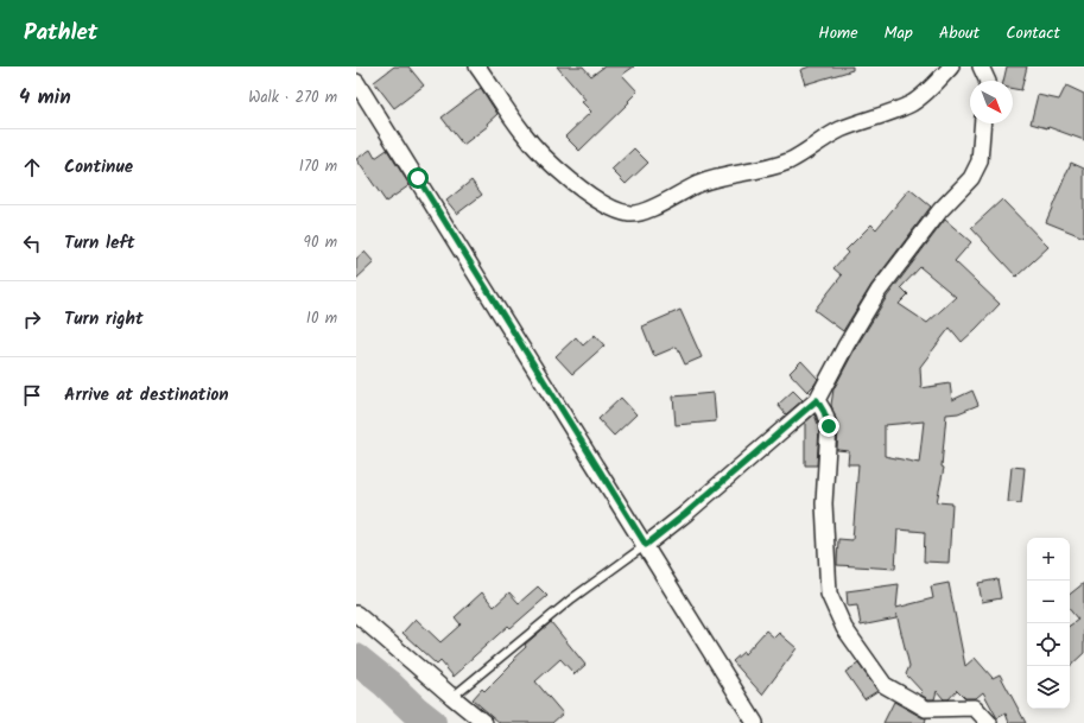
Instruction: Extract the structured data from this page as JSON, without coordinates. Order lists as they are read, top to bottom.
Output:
{
  "north": "bottom right",
  "page": {
    "header": "Pathlet",
    "nav": [
      "Home",
      "Map",
      "About",
      "Contact"
    ],
    "heading": ["4 min", "Walk · 270 m"],
    "list": [
      ["Continue", "170 m"],
      ["Turn left", "90 m"],
      ["Turn right", "10 m"],
      "Arrive at destination"
    ],
    "map_buttons": ["+", "−"]
  }
}
